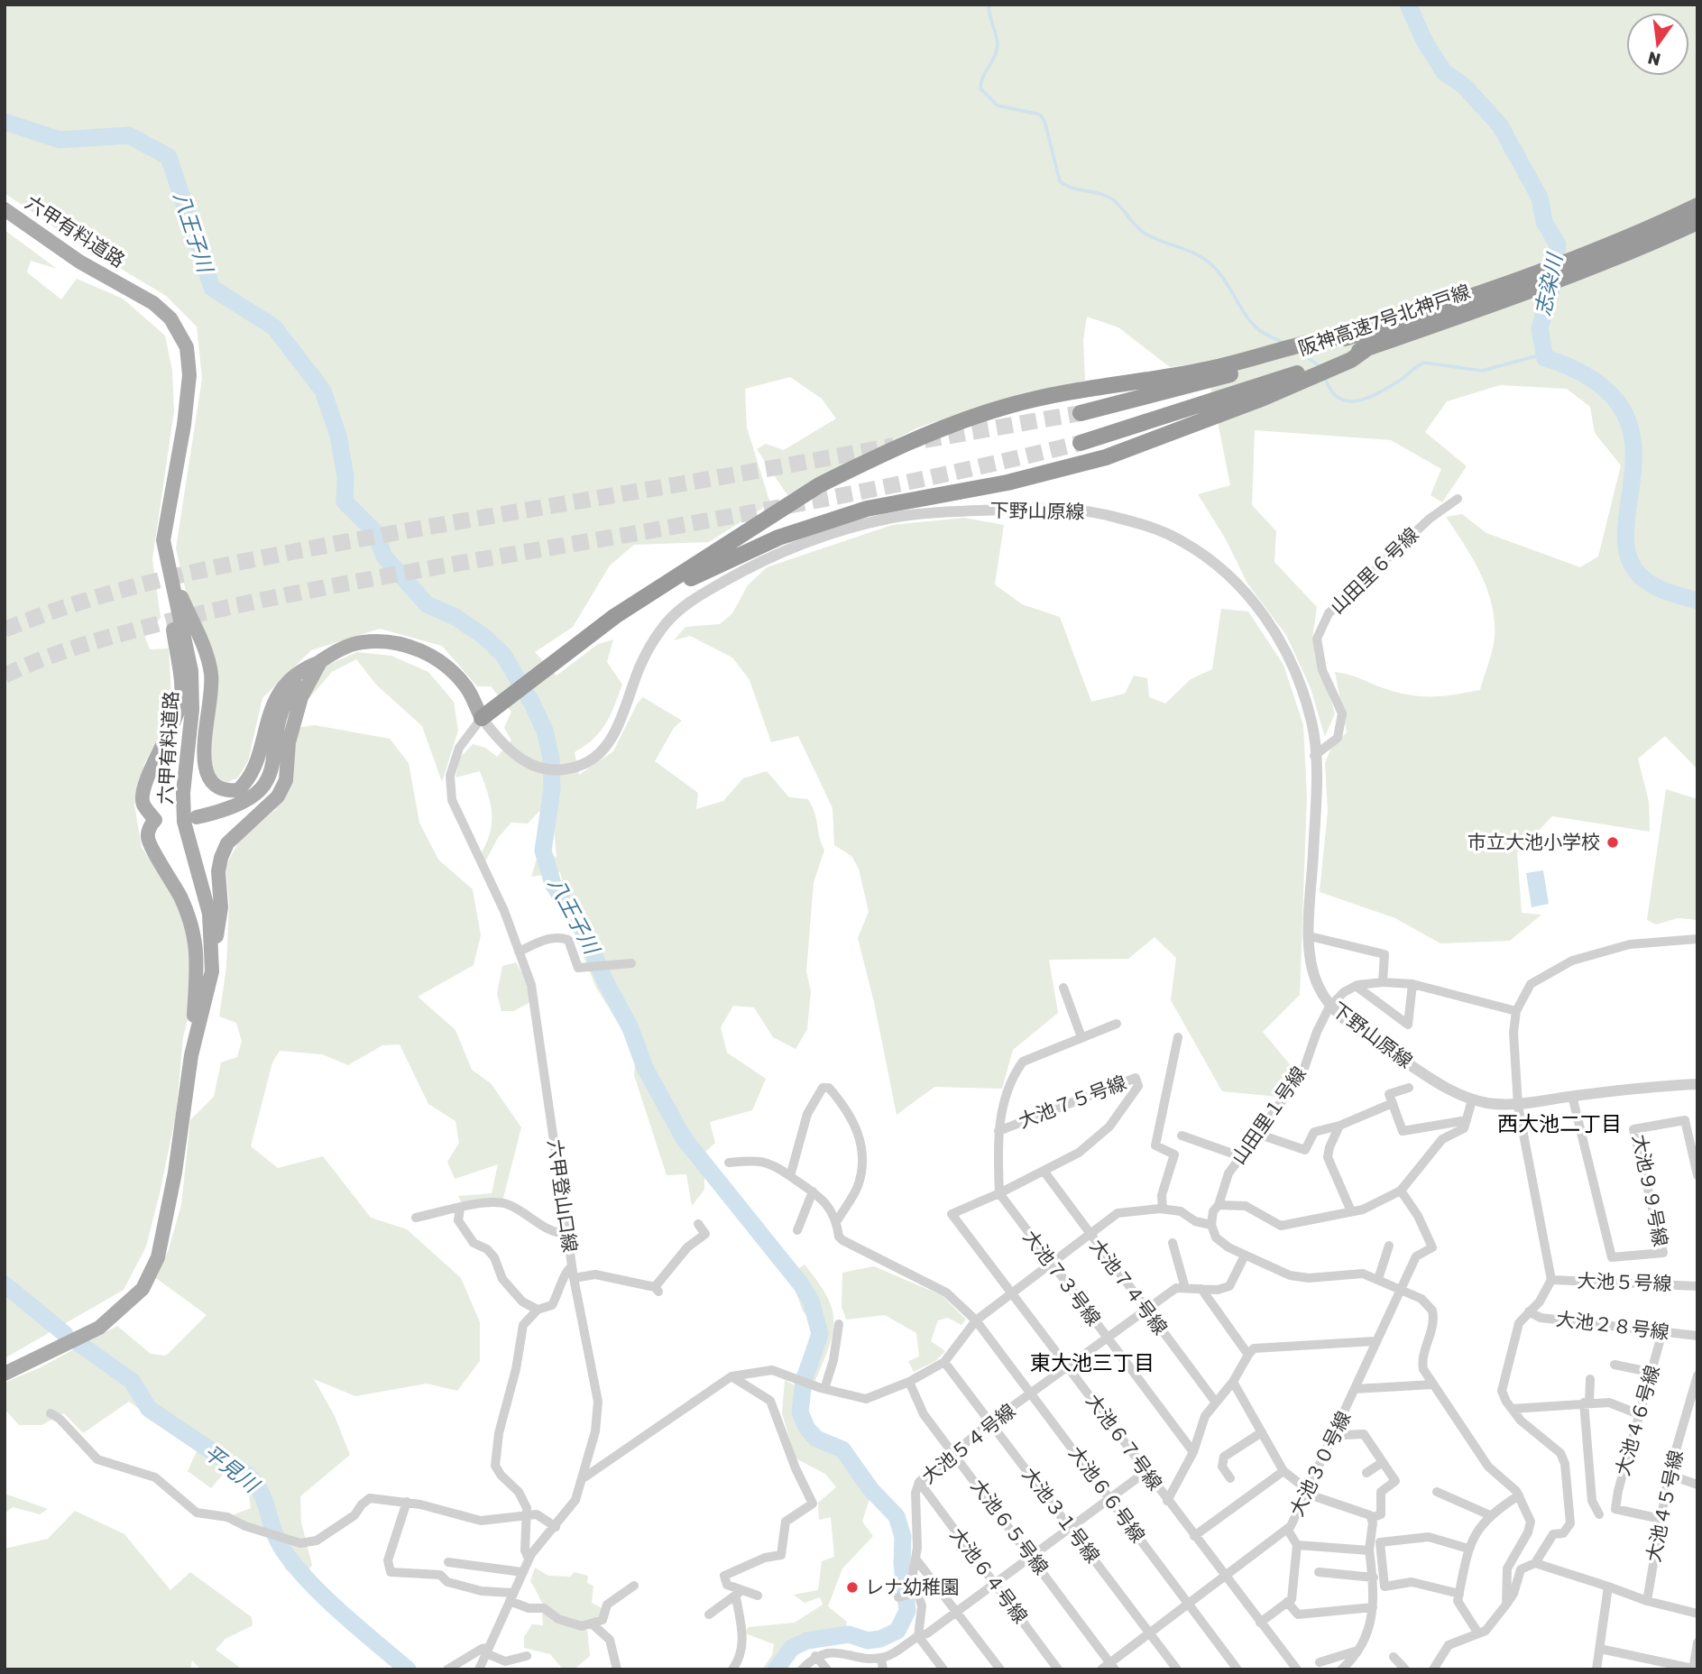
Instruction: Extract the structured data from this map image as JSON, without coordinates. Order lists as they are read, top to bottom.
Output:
{
  "streets": {
    "highway": ["阪神高速7号北神戸線"],
    "main road": ["六甲有料道路"],
    "street": [
      "下野山原線",
      "山田里６号線",
      "大池７５号線",
      "山田里１号線",
      "大池９９号線",
      "六甲登山口線",
      "大池７３号線",
      "大池５号線",
      "大池７４号線",
      "大池２８号線",
      "大池４６号線",
      "大池６７号線",
      "大池５４号線",
      "大池３０号線",
      "大池６６号線",
      "大池４５号線",
      "大池３１号線",
      "大池６５号線",
      "大池６４号線"
    ]
  },
  "crossings": [
    ["下野山原線", "山田里６号線"],
    ["下野山原線", "山田里１号線"],
    ["下野山原線", "大池９９号線"],
    ["下野山原線", "六甲登山口線"],
    ["大池７５号線", "大池７３号線"],
    ["大池７５号線", "大池７４号線"],
    ["大池７５号線", "大池６７号線"],
    ["大池７３号線", "大池５４号線"],
    ["大池７４号線", "大池５４号線"],
    ["大池２８号線", "大池４６号線"],
    ["大池４６号線", "大池４５号線"],
    ["大池６７号線", "大池５４号線"],
    ["大池６７号線", "大池３０号線"],
    ["大池５４号線", "大池６６号線"],
    ["大池５４号線", "大池３１号線"],
    ["大池５４号線", "大池６５号線"],
    ["大池５４号線", "大池６４号線"],
    ["大池３０号線", "大池６６号線"],
    ["大池３０号線", "大池３１号線"],
    ["大池３０号線", "大池６５号線"]
  ],
  "districts": ["西大池二丁目", "東大池三丁目"],
  "water": ["八王子川", "志染川", "平見川"],
  "places": ["市立大池小学校", "レナ幼稚園"],
  "north": "bottom"
}
